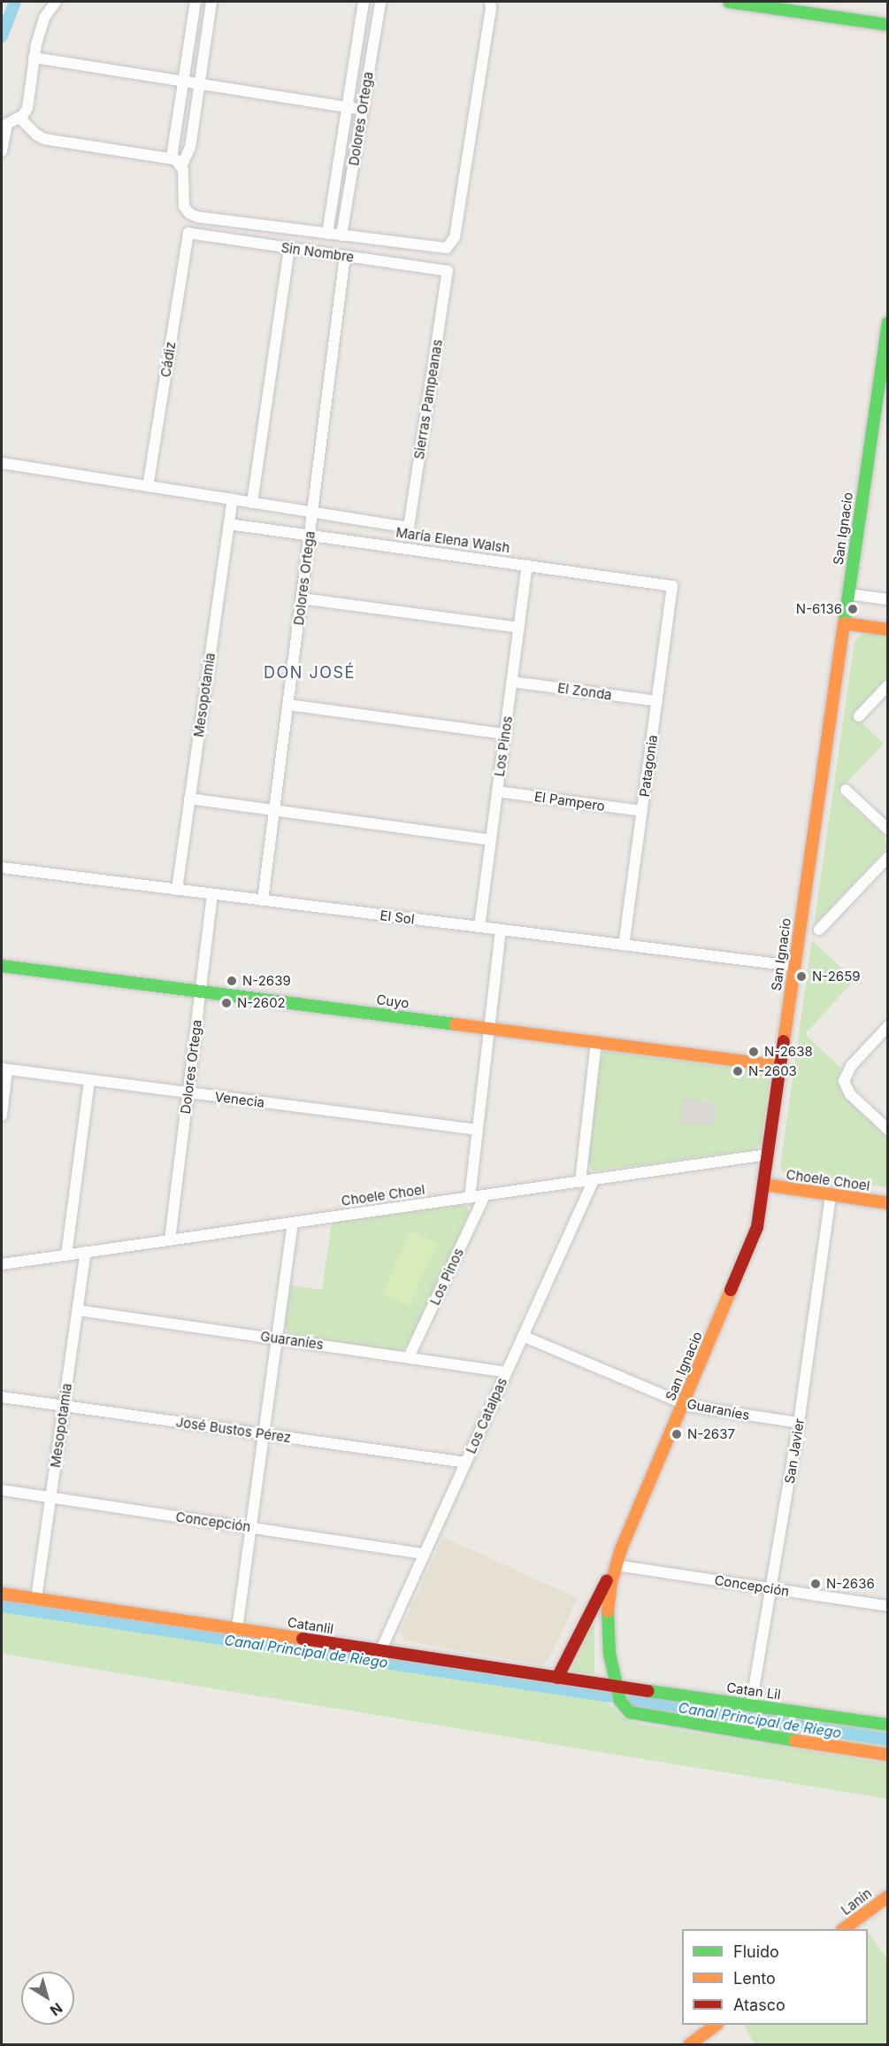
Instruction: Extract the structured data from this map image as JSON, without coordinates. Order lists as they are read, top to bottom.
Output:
{
  "streets": {
    "street": [
      "Dolores Ortega",
      "Sin Nombre",
      "Cádiz",
      "Sierras Pampeanas",
      "San Ignacio",
      "María Elena Walsh",
      "El Zonda",
      "Mesopotamia",
      "Los Pinos",
      "Patagonia",
      "El Pampero",
      "El Sol",
      "Cuyo",
      "Venecia",
      "Choele Choel",
      "Guaraníes",
      "Los Catalpas",
      "José Bustos Pérez",
      "San Javier",
      "Concepción",
      "Catanlil",
      "Catan Lil",
      "Lanín"
    ]
  },
  "crossings": [
    ["Dolores Ortega", "Sin Nombre"],
    ["Dolores Ortega", "María Elena Walsh"],
    ["Dolores Ortega", "El Sol"],
    ["Dolores Ortega", "Cuyo"],
    ["Dolores Ortega", "Venecia"],
    ["Dolores Ortega", "Choele Choel"],
    ["Sin Nombre", "Cádiz"],
    ["Sin Nombre", "Sierras Pampeanas"],
    ["Cádiz", "María Elena Walsh"],
    ["Sierras Pampeanas", "María Elena Walsh"],
    ["San Ignacio", "El Sol"],
    ["San Ignacio", "Cuyo"],
    ["San Ignacio", "Choele Choel"],
    ["San Ignacio", "Guaraníes"],
    ["San Ignacio", "Concepción"],
    ["San Ignacio", "Catanlil"],
    ["San Ignacio", "Catan Lil"],
    ["María Elena Walsh", "Mesopotamia"],
    ["María Elena Walsh", "Los Pinos"],
    ["María Elena Walsh", "Patagonia"],
    ["El Zonda", "Los Pinos"],
    ["El Zonda", "Patagonia"],
    ["Mesopotamia", "El Sol"],
    ["Mesopotamia", "Choele Choel"],
    ["Mesopotamia", "Guaraníes"],
    ["Mesopotamia", "José Bustos Pérez"],
    ["Mesopotamia", "Concepción"],
    ["Mesopotamia", "Catanlil"],
    ["Los Pinos", "El Pampero"],
    ["Los Pinos", "El Sol"],
    ["Los Pinos", "Choele Choel"],
    ["Los Pinos", "Guaraníes"],
    ["Patagonia", "El Pampero"],
    ["Patagonia", "El Sol"],
    ["Choele Choel", "Los Catalpas"],
    ["Choele Choel", "San Javier"],
    ["Guaraníes", "Los Catalpas"],
    ["Guaraníes", "San Javier"],
    ["Los Catalpas", "José Bustos Pérez"],
    ["Los Catalpas", "Concepción"],
    ["Los Catalpas", "Catanlil"],
    ["San Javier", "Concepción"],
    ["San Javier", "Catan Lil"],
    ["Catanlil", "Catan Lil"]
  ],
  "districts": ["DON JOSÉ"],
  "water": ["Canal Principal de Riego"],
  "places": [
    "N-6136",
    "N-2659",
    "N-2639",
    "N-2602",
    "N-2638",
    "N-2603",
    "N-2637",
    "N-2636"
  ],
  "legend": ["Fluido", "Lento", "Atasco"],
  "north": "bottom right"
}
